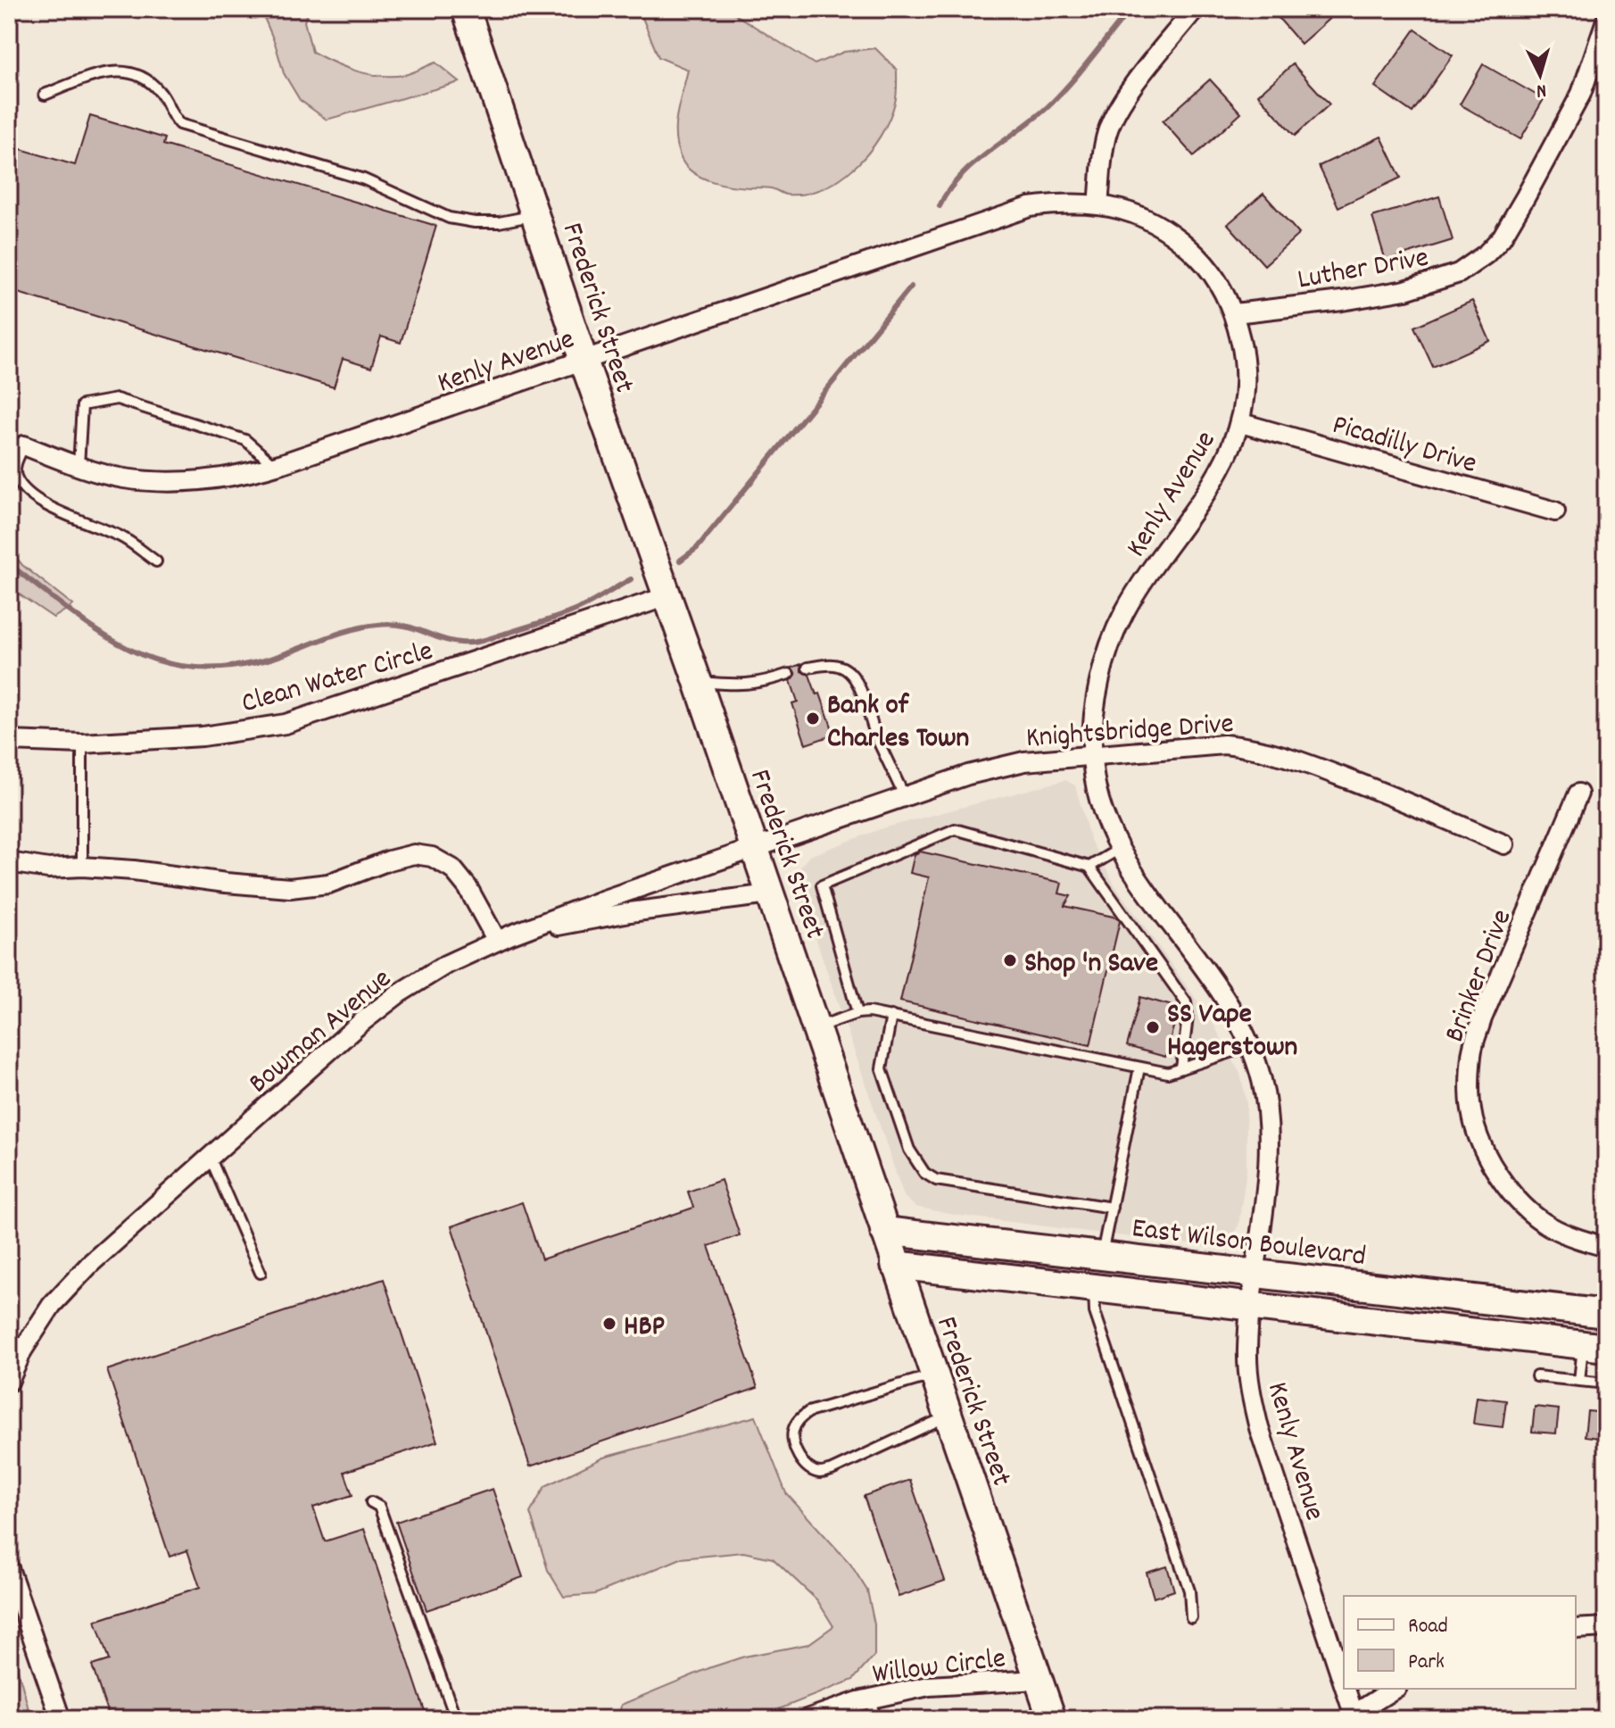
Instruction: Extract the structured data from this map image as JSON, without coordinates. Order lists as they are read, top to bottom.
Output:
{
  "streets": {
    "main road": ["Frederick Street", "East Wilson Boulevard"],
    "street": [
      "Luther Drive",
      "Kenly Avenue",
      "Picadilly Drive",
      "Clean Water Circle",
      "Knightsbridge Drive",
      "Brinker Drive",
      "Bowman Avenue",
      "Willow Circle"
    ]
  },
  "crossings": [
    ["Luther Drive", "Kenly Avenue"],
    ["Frederick Street", "Kenly Avenue"],
    ["Frederick Street", "Clean Water Circle"],
    ["Frederick Street", "Knightsbridge Drive"],
    ["Frederick Street", "Bowman Avenue"],
    ["Frederick Street", "East Wilson Boulevard"],
    ["Frederick Street", "Willow Circle"],
    ["Kenly Avenue", "Picadilly Drive"],
    ["Kenly Avenue", "Knightsbridge Drive"],
    ["Kenly Avenue", "East Wilson Boulevard"],
    ["Knightsbridge Drive", "Bowman Avenue"]
  ],
  "places": [
    "Bank of Charles Town",
    "Shop 'n Save",
    "SS Vape Hagerstown",
    "HBP"
  ],
  "legend": ["Road", "Park"],
  "north": "bottom"
}
